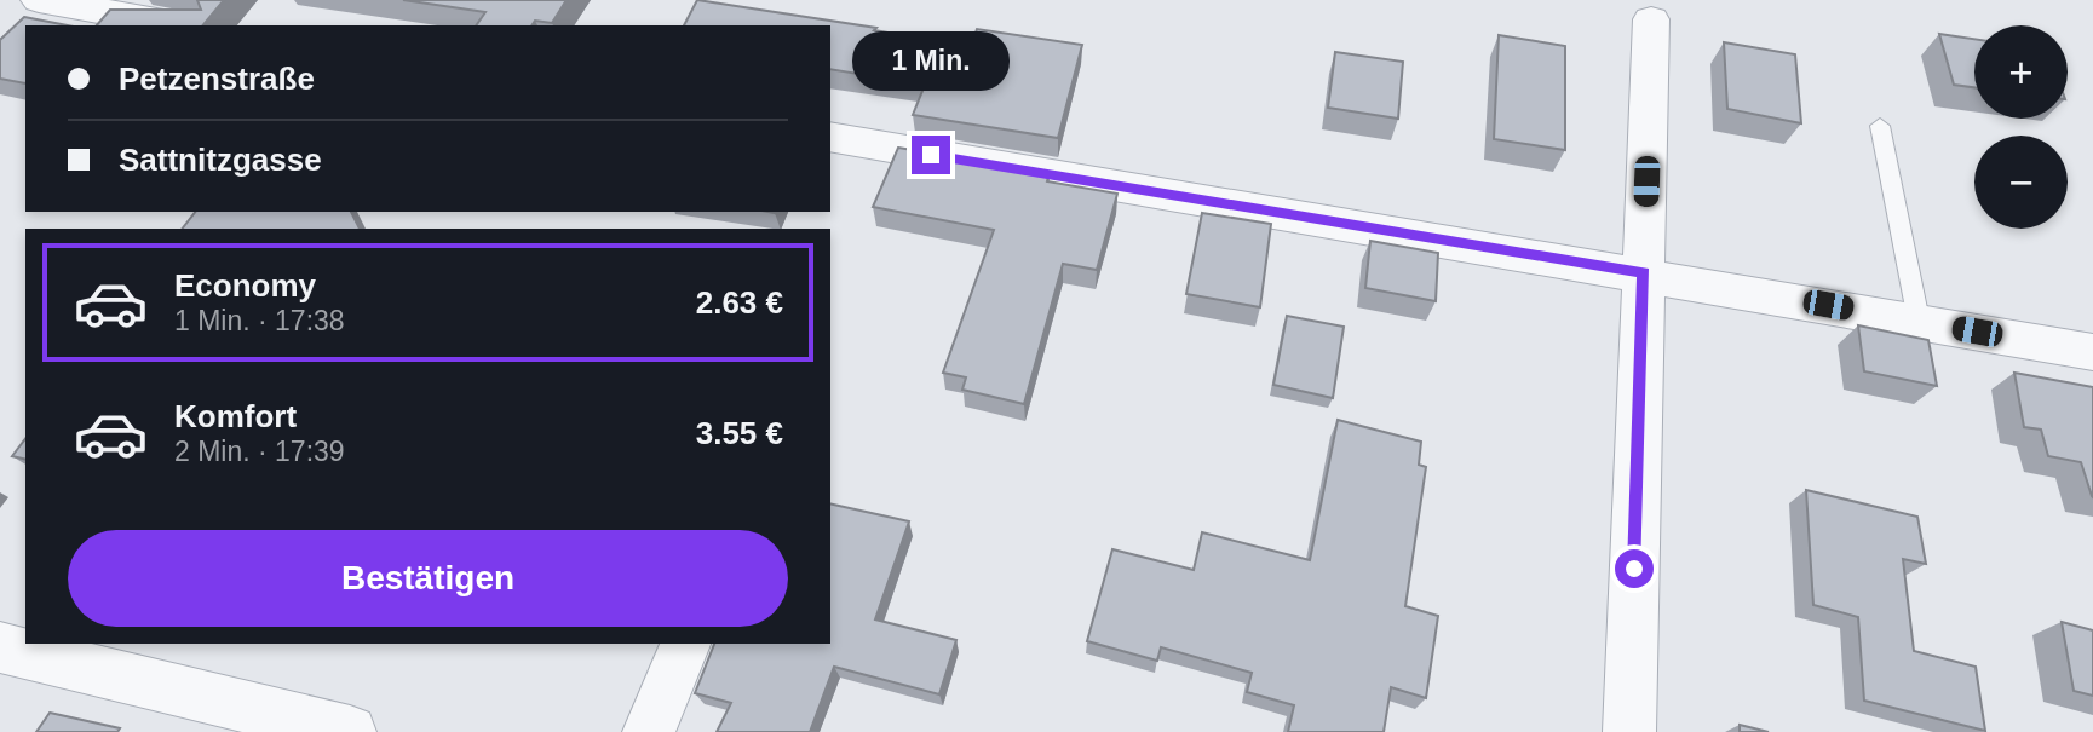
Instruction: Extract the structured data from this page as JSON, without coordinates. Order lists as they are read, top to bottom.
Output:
{
  "page": {
    "map_buttons": ["+", "−"],
    "banner": ["Petzenstraße", "Sattnitzgasse"],
    "bubble": "1 Min.",
    "list": [
      {
        "name": "Economy",
        "note": "1 Min. · 17:38",
        "value": "2.63 €"
      },
      {
        "name": "Komfort",
        "note": "2 Min. · 17:39",
        "value": "3.55 €"
      }
    ],
    "buttons": "Bestätigen"
  }
}
